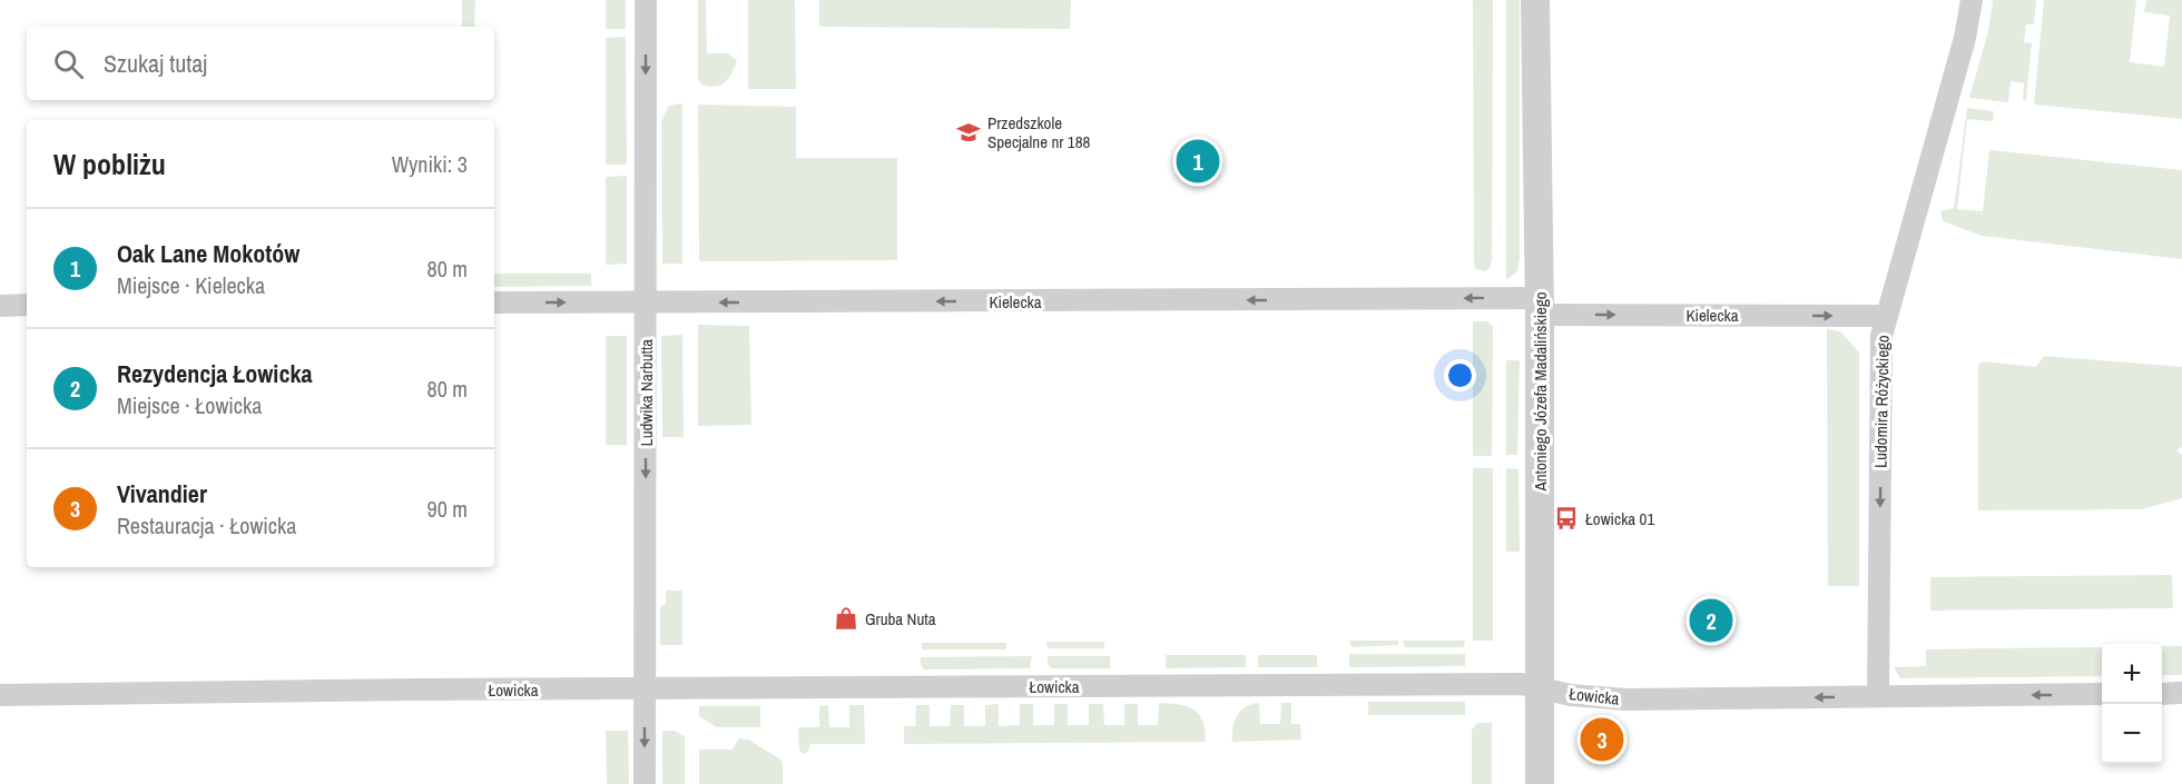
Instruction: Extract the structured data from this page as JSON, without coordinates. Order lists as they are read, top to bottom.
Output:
{
  "streets": {
    "street": [
      "Kielecka",
      "Antoniego Józefa Madalińskiego",
      "Ludwika Narbutta",
      "Ludomira Różyckiego",
      "Łowicka"
    ]
  },
  "crossings": [
    ["Kielecka", "Antoniego Józefa Madalińskiego"],
    ["Kielecka", "Ludwika Narbutta"],
    ["Kielecka", "Ludomira Różyckiego"],
    ["Antoniego Józefa Madalińskiego", "Łowicka"],
    ["Ludwika Narbutta", "Łowicka"],
    ["Ludomira Różyckiego", "Łowicka"]
  ],
  "one_way": ["Ludwika Narbutta", "Ludomira Różyckiego"],
  "places": {
    "school or university": ["Przedszkole Specjalne nr 188"],
    "bus stop": ["Łowicka 01"],
    "shop": ["Gruba Nuta"]
  },
  "page": {
    "search": "Szukaj tutaj",
    "heading": ["W pobliżu", "Wyniki: 3"],
    "pins": ["1", "2", "3"],
    "list": [
      {
        "mark": "1",
        "name": "Oak Lane Mokotów",
        "note": "Miejsce · Kielecka",
        "value": "80 m"
      },
      {
        "mark": "2",
        "name": "Rezydencja Łowicka",
        "note": "Miejsce · Łowicka",
        "value": "80 m"
      },
      {
        "mark": "3",
        "name": "Vivandier",
        "note": "Restauracja · Łowicka",
        "value": "90 m"
      }
    ],
    "map_buttons": ["+", "−"]
  }
}
